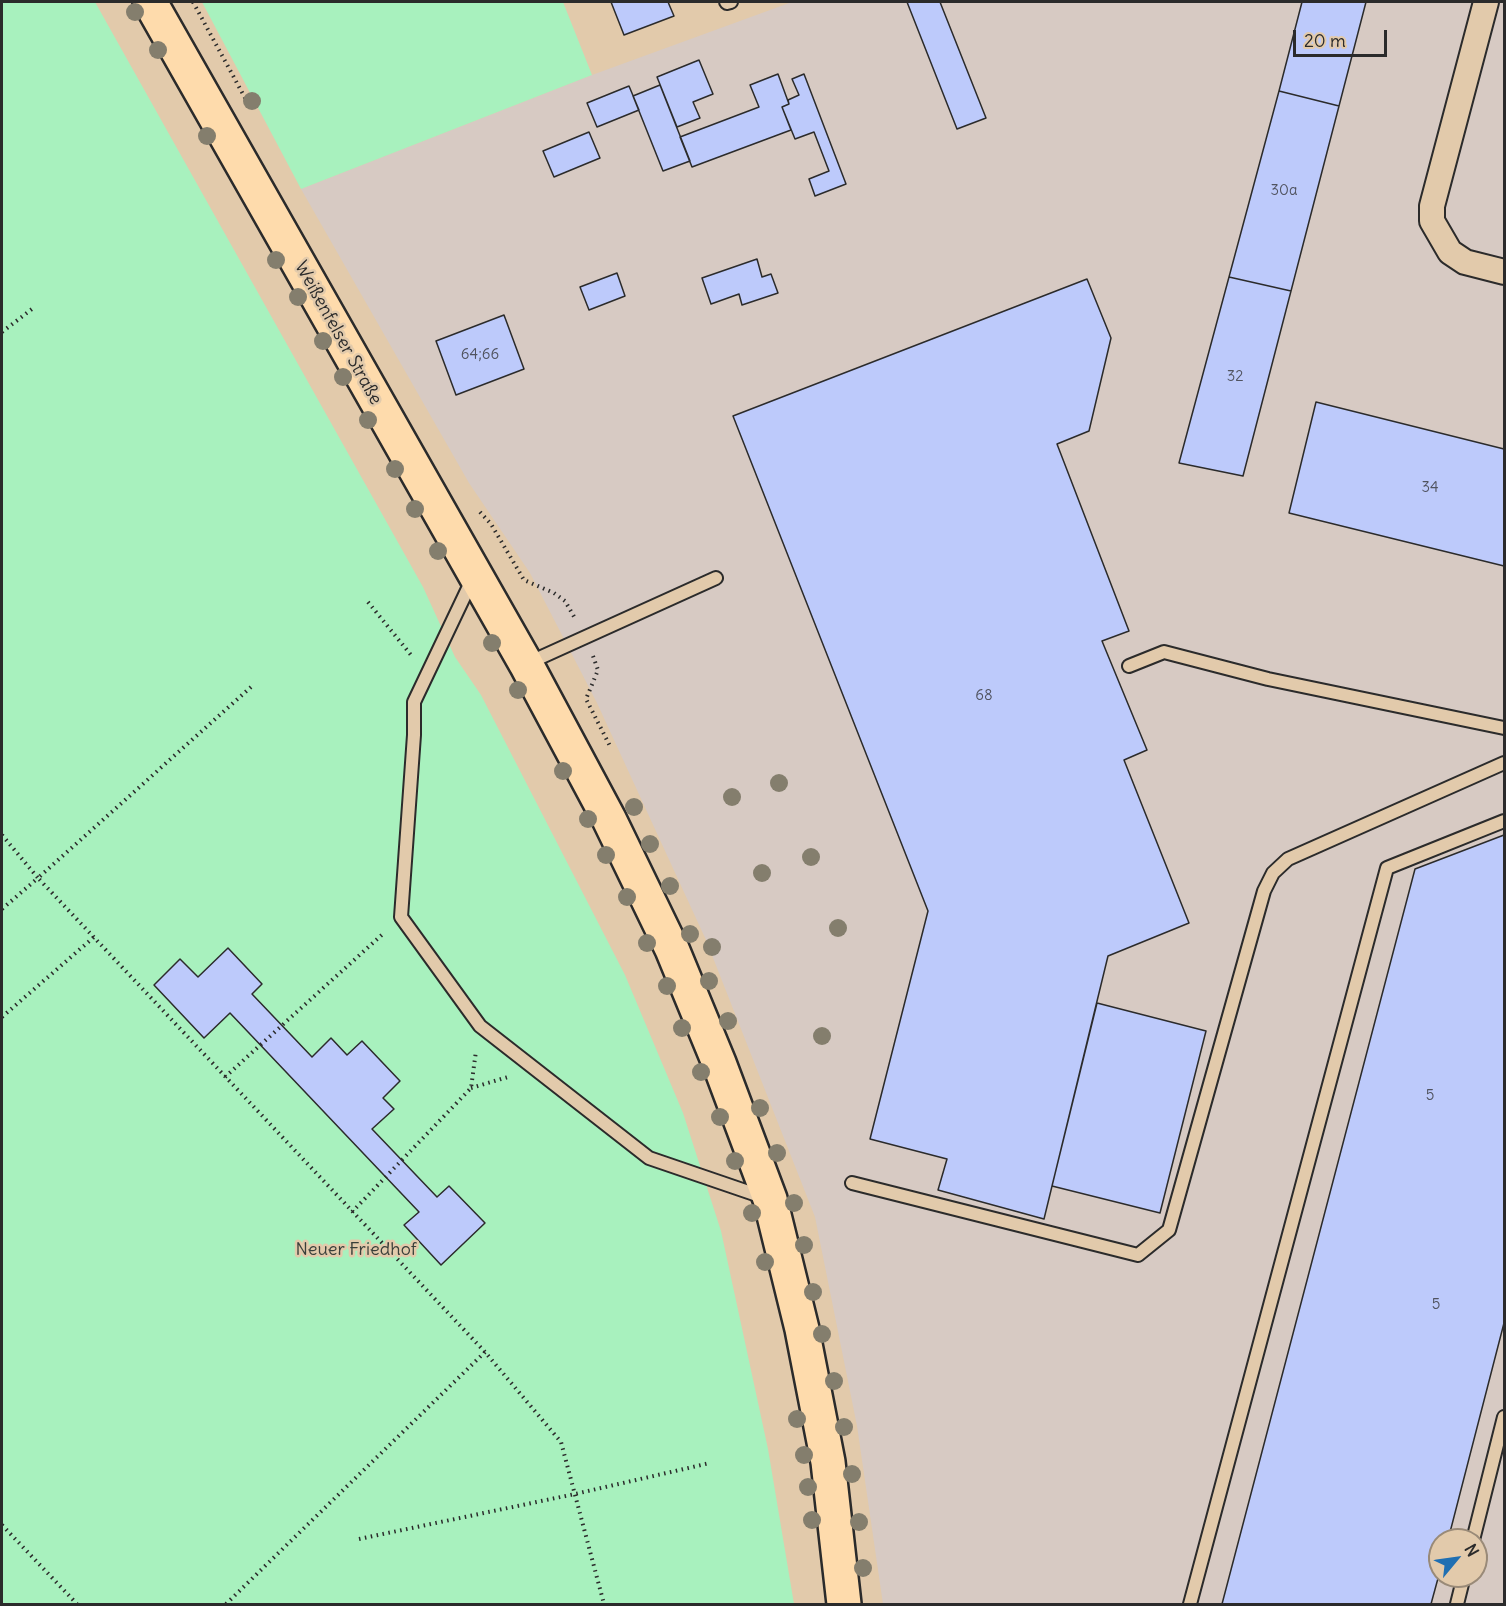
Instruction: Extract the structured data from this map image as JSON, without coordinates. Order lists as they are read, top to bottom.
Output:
{
  "streets": {
    "main road": ["Weißenfelser Straße"]
  },
  "parks": ["Neuer Friedhof"],
  "house_numbers": [
    "30a",
    "64;66",
    "32",
    "34",
    "68",
    "5",
    "5"
  ],
  "scale_bar": "20 m",
  "north": "top right"
}
